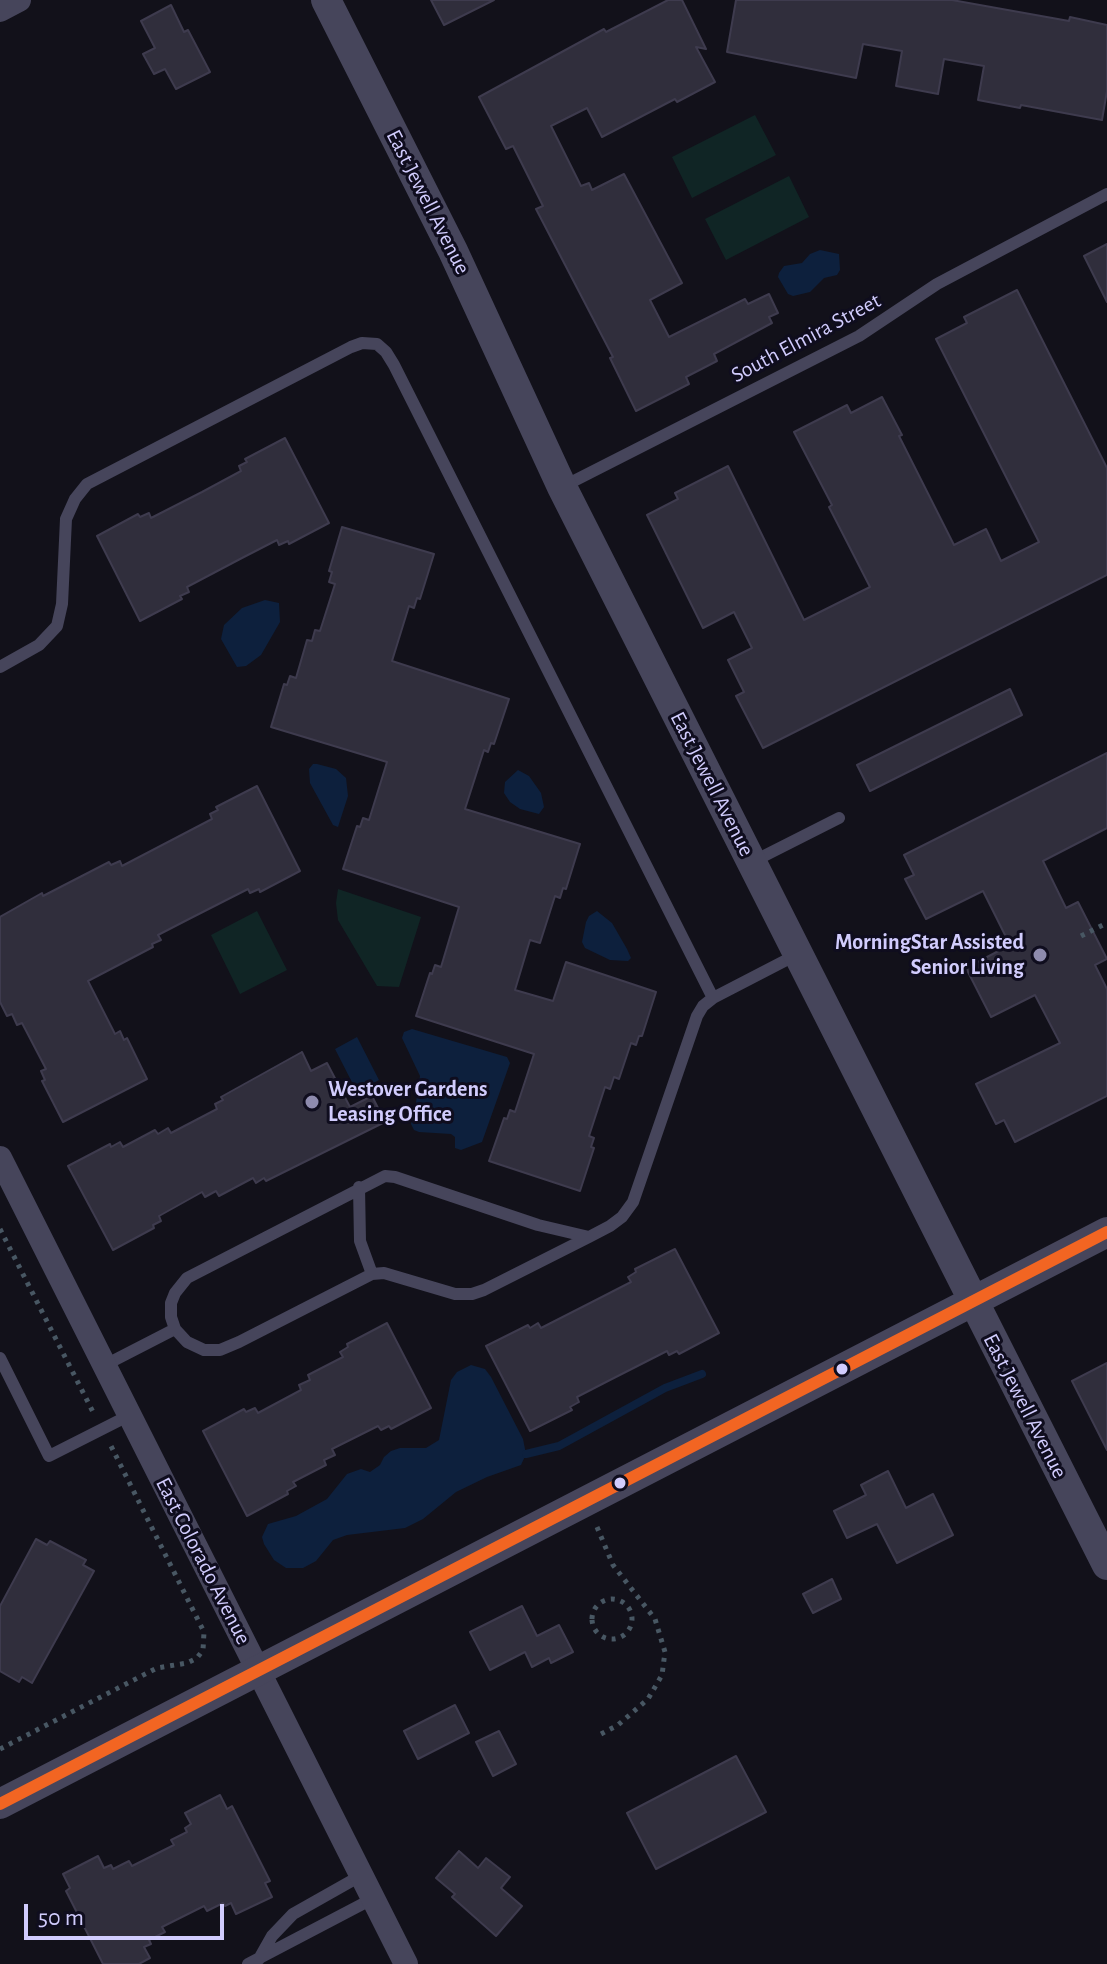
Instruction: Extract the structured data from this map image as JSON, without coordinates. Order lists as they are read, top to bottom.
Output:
{
  "streets": {
    "street": ["East Jewell Avenue", "East Colorado Avenue"],
    "lane": ["South Elmira Street"]
  },
  "crossings": [
    ["East Jewell Avenue", "South Elmira Street"]
  ],
  "places": ["MorningStar Assisted Senior Living", "Westover Gardens Leasing Office"],
  "scale_bar": "50 m"
}
